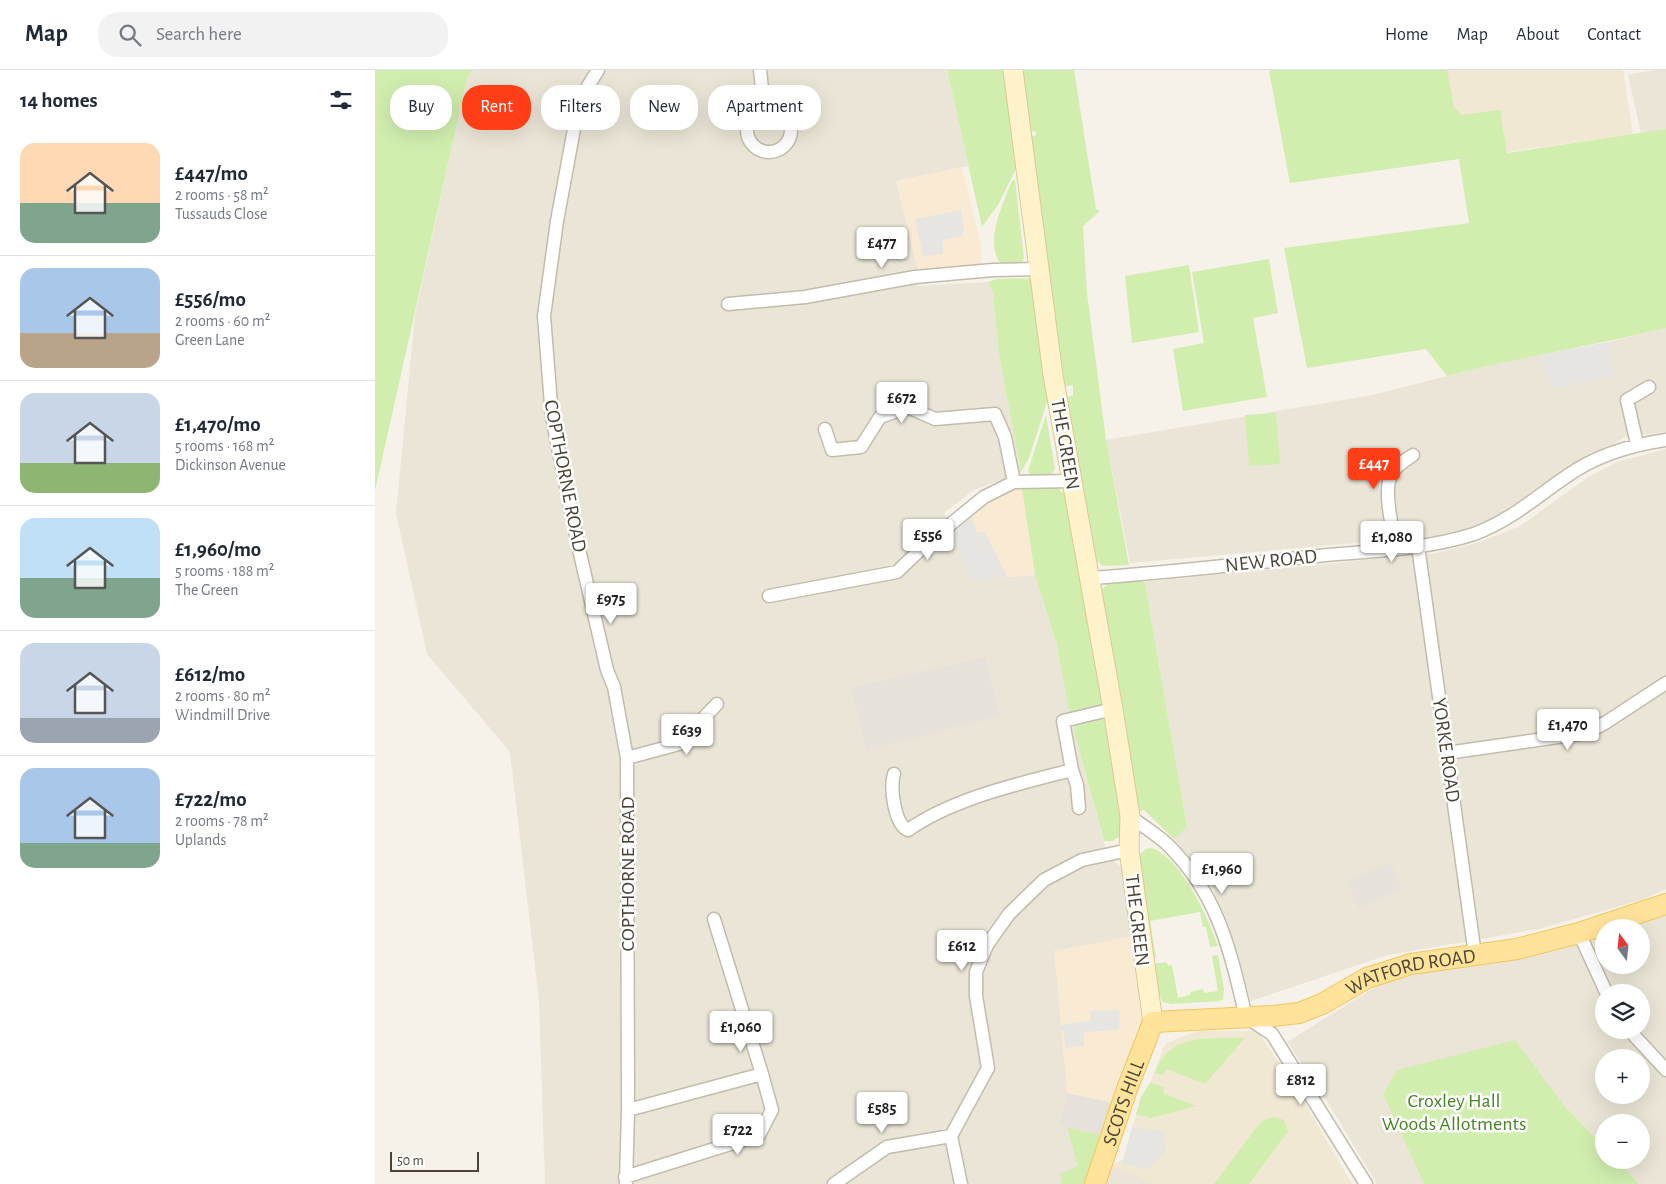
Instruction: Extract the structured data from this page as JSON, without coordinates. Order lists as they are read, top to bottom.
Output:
{
  "streets": {
    "main road": ["WATFORD ROAD", "SCOTS HILL"],
    "street": [
      "THE GREEN",
      "COPTHORNE ROAD",
      "NEW ROAD",
      "YORKE ROAD"
    ]
  },
  "crossings": [
    ["THE GREEN", "NEW ROAD"],
    ["THE GREEN", "WATFORD ROAD"],
    ["THE GREEN", "SCOTS HILL"],
    ["NEW ROAD", "YORKE ROAD"],
    ["YORKE ROAD", "WATFORD ROAD"],
    ["WATFORD ROAD", "SCOTS HILL"]
  ],
  "parks": ["Croxley Hall Woods Allotments"],
  "scale_bar": "50 m",
  "north": "top",
  "page": {
    "header": "Map",
    "search": "Search here",
    "nav": [
      "Home",
      "Map",
      "About",
      "Contact"
    ],
    "heading": "14 homes",
    "chip": [
      "Buy",
      "Rent",
      "Filters",
      "New",
      "Apartment"
    ],
    "list": [
      {
        "name": "£447/mo",
        "note": "2 rooms · 58 m² · Tussauds Close"
      },
      {
        "name": "£556/mo",
        "note": "2 rooms · 60 m² · Green Lane"
      },
      {
        "name": "£1,470/mo",
        "note": "5 rooms · 168 m² · Dickinson Avenue"
      },
      {
        "name": "£1,960/mo",
        "note": "5 rooms · 188 m² · The Green"
      },
      {
        "name": "£612/mo",
        "note": "2 rooms · 80 m² · Windmill Drive"
      },
      {
        "name": "£722/mo",
        "note": "2 rooms · 78 m² · Uplands"
      }
    ],
    "price": [
      "£477",
      "£672",
      "£447",
      "£556",
      "£1,080",
      "£975",
      "£1,470",
      "£639",
      "£1,960",
      "£612",
      "£1,060",
      "£812",
      "£585",
      "£722"
    ],
    "map_buttons": ["+", "−"],
    "scale": "50 m"
  }
}
